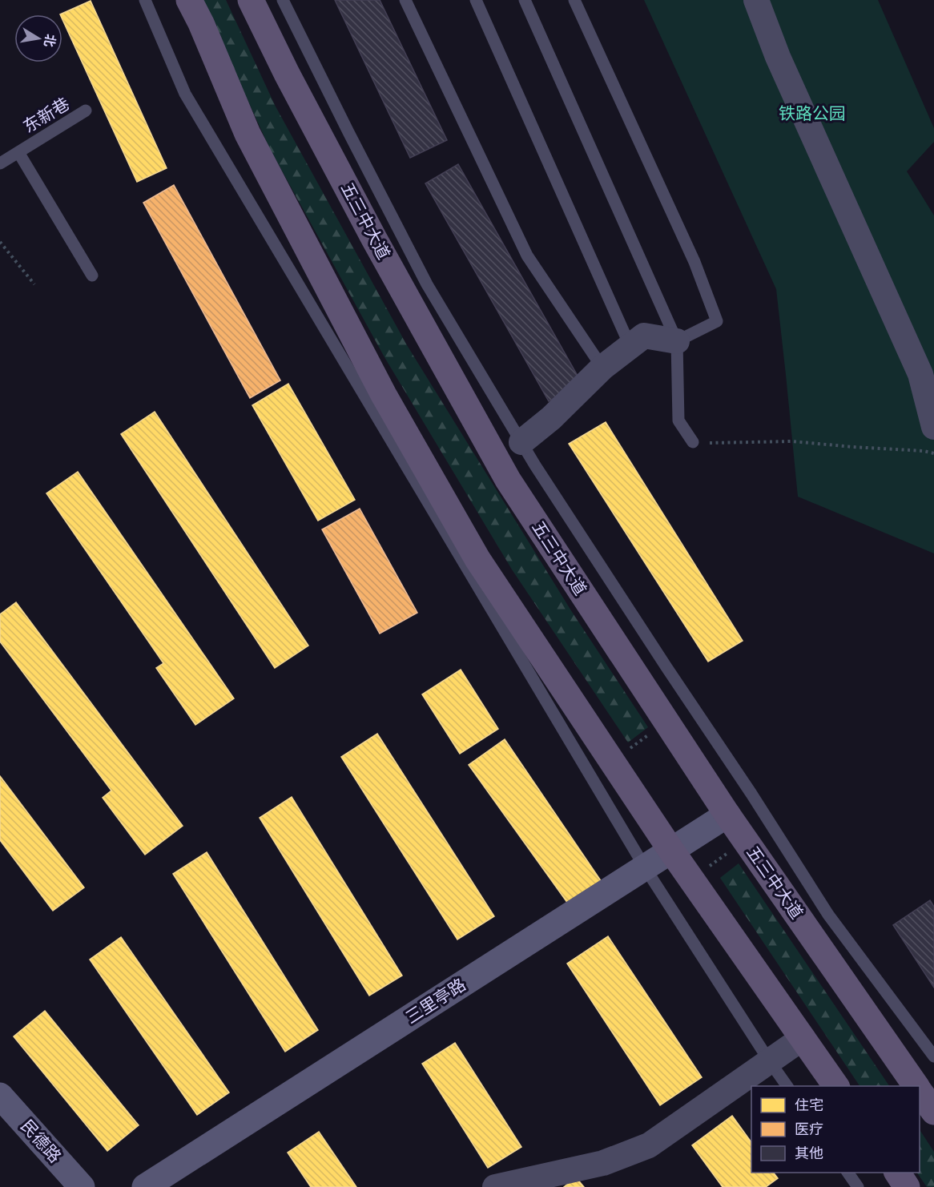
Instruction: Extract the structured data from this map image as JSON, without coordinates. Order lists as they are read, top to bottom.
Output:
{
  "streets": {
    "main road": ["五三中大道"],
    "street": ["三里亭路", "民德路"],
    "lane": ["东新巷"]
  },
  "crossings": [
    ["五三中大道", "三里亭路"]
  ],
  "parks": ["铁路公园"],
  "legend": ["住宅", "医疗", "其他"],
  "north": "right"
}
